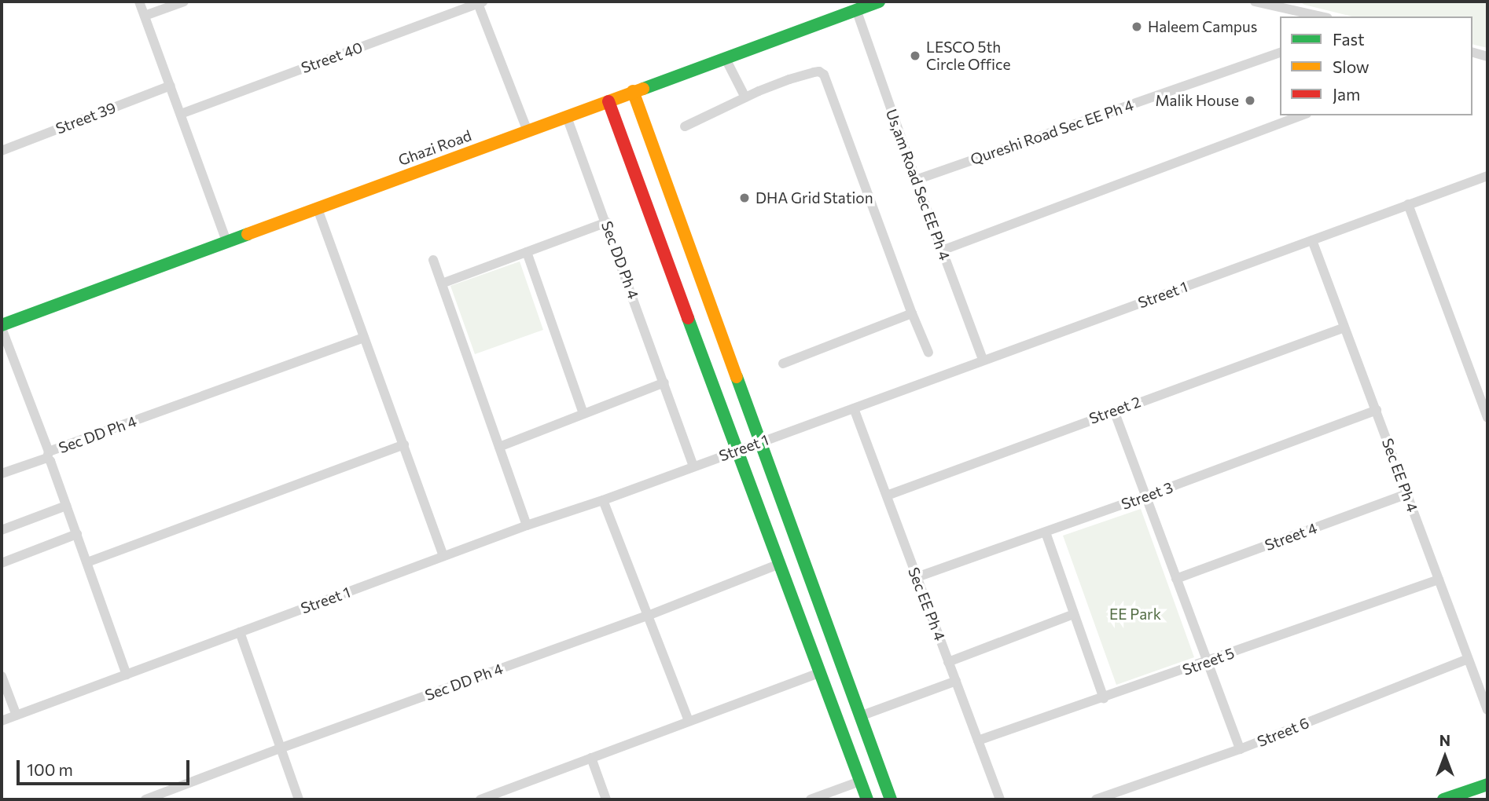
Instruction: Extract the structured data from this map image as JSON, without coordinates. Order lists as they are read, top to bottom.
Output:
{
  "streets": {
    "street": [
      "Street 40",
      "Street 39",
      "Qureshi Road Sec EE Ph 4",
      "Ghazi Road",
      "Us,am Road Sec EE Ph 4",
      "Sec DD Ph 4",
      "Street 1",
      "Street 2",
      "Sec EE Ph 4",
      "Street 3",
      "Street 4",
      "Street 5",
      "Street 6"
    ]
  },
  "crossings": [
    ["Qureshi Road Sec EE Ph 4", "Us,am Road Sec EE Ph 4"],
    ["Ghazi Road", "Us,am Road Sec EE Ph 4"],
    ["Ghazi Road", "Sec DD Ph 4"],
    ["Us,am Road Sec EE Ph 4", "Street 1"],
    ["Sec DD Ph 4", "Street 1"],
    ["Street 1", "Sec EE Ph 4"],
    ["Street 2", "Sec EE Ph 4"],
    ["Sec EE Ph 4", "Street 3"],
    ["Sec EE Ph 4", "Street 4"],
    ["Sec EE Ph 4", "Street 5"],
    ["Sec EE Ph 4", "Street 6"]
  ],
  "parks": ["EE Park"],
  "places": [
    "Haleem Campus",
    "LESCO 5th Circle Office",
    "Malik House",
    "DHA Grid Station"
  ],
  "legend": ["Fast", "Slow", "Jam"],
  "scale_bar": "100 m",
  "north": "top"
}
